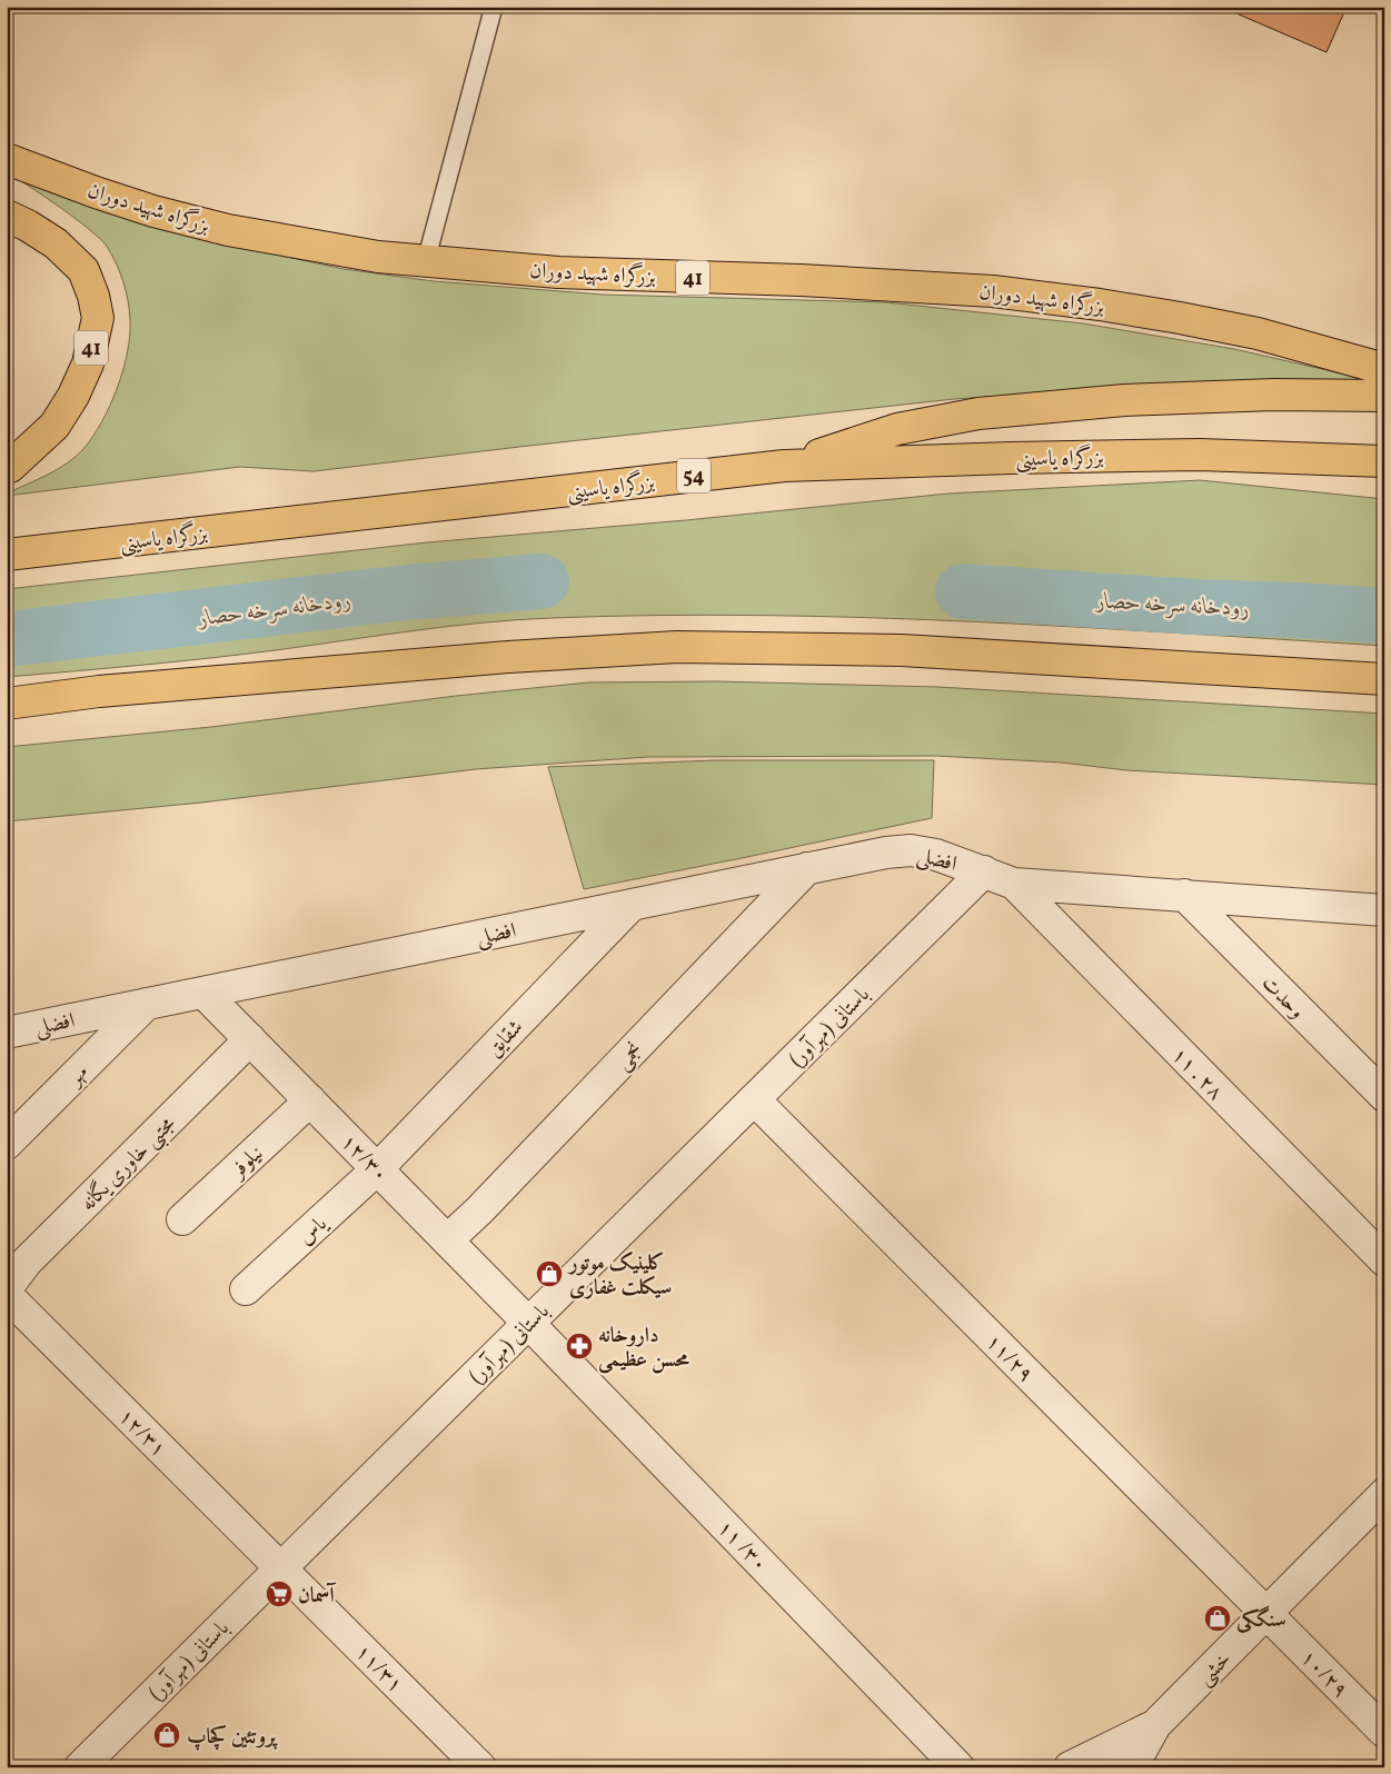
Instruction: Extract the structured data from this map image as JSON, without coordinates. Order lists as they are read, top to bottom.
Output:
{
  "streets": {
    "highway": [
      "بزرگراه شهید دوران",
      "41",
      "بزرگراه یاسینی",
      "54"
    ],
    "street": [
      "افضلی",
      "وحدت",
      "باستانی (مهرآور)",
      "شقایق",
      "نجمی",
      "۱۱ . ۲۸",
      "مهر",
      "۱۲/۳۰",
      "نیلوفر",
      "مجتبی خاوری یگانه",
      "یاس",
      "۱۱/۲۹",
      "۱۲/۳۱",
      "۱۱ /۳۰",
      "۱۱/۳۱",
      "خشی",
      "۱۰/۲۹"
    ]
  },
  "crossings": [
    ["افضلی", "باستانی (مهرآور)"],
    ["افضلی", "شقایق"],
    ["افضلی", "نجمی"],
    ["افضلی", "۱۱ . ۲۸"],
    ["افضلی", "مهر"],
    ["افضلی", "۱۲/۳۰"],
    ["باستانی (مهرآور)", "۱۲/۳۰"],
    ["باستانی (مهرآور)", "۱۱/۲۹"],
    ["باستانی (مهرآور)", "۱۲/۳۱"],
    ["باستانی (مهرآور)", "۱۱ /۳۰"],
    ["باستانی (مهرآور)", "۱۱/۳۱"],
    ["شقایق", "۱۲/۳۰"],
    ["شقایق", "یاس"],
    ["نجمی", "۱۲/۳۰"],
    ["۱۲/۳۰", "نیلوفر"],
    ["۱۲/۳۰", "مجتبی خاوری یگانه"],
    ["۱۲/۳۰", "یاس"],
    ["۱۲/۳۰", "۱۱ /۳۰"],
    ["۱۱/۲۹", "خشی"],
    ["۱۱/۲۹", "۱۰/۲۹"],
    ["۱۲/۳۱", "۱۱/۳۱"],
    ["خشی", "۱۰/۲۹"]
  ],
  "water": ["رودخانه سرخه حصار"],
  "places": {
    "shop": ["کلینیک موتور سیکلت غفاری", "سنگکی", "پروتئین کچاپ"],
    "pharmacy": ["داروخانه محسن عظیمی"],
    "supermarket": ["آسمان"]
  }
}
